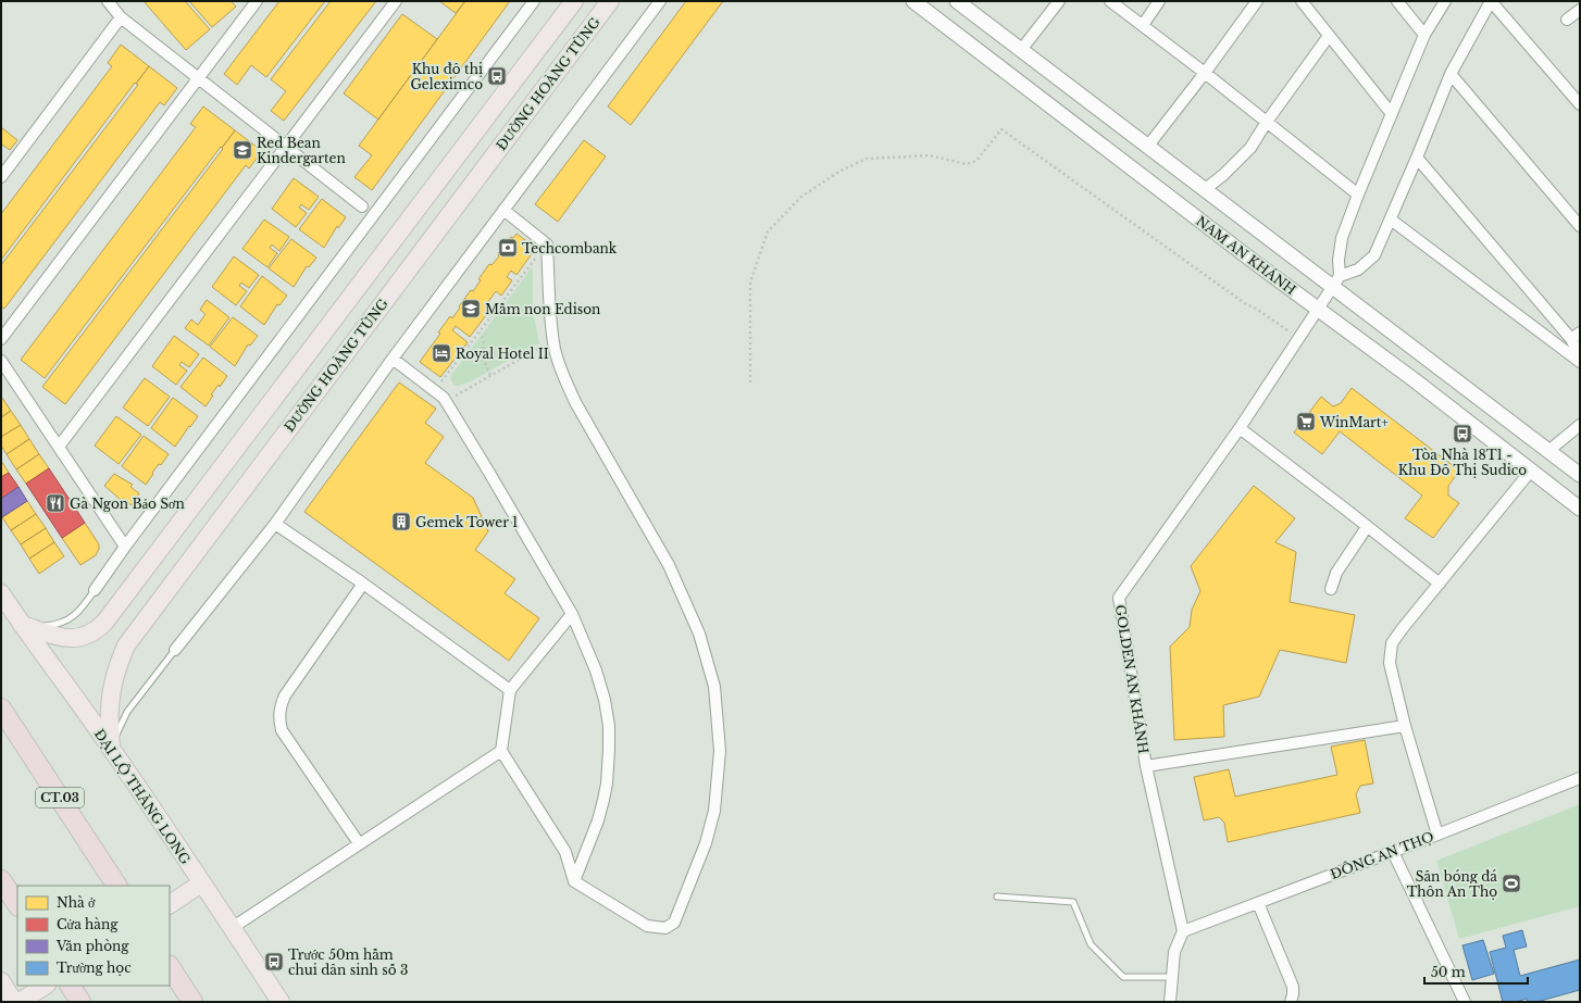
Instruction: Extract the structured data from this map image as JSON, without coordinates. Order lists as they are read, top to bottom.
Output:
{
  "streets": {
    "highway": ["CT.03"],
    "main road": ["ĐƯỜNG HOÀNG TÙNG", "ĐẠI LỘ THĂNG LONG"],
    "street": ["NAM AN KHÁNH", "GOLDEN AN KHÁNH", "ĐÔNG AN THỌ"]
  },
  "crossings": [
    ["ĐƯỜNG HOÀNG TÙNG", "ĐẠI LỘ THĂNG LONG"],
    ["NAM AN KHÁNH", "GOLDEN AN KHÁNH"],
    ["GOLDEN AN KHÁNH", "ĐÔNG AN THỌ"]
  ],
  "places": {
    "bus stop": ["Khu đô thị Geleximco", "Tòa Nhà 18T1 - Khu Đô Thị Sudico", "Trước 50m hầm chui dân sinh số 3"],
    "school or university": ["Red Bean Kindergarten", "Mầm non Edison"],
    "bank": ["Techcombank"],
    "hotel": ["Royal Hotel II"],
    "supermarket": ["WinMart+"],
    "restaurant": ["Gà Ngon Bảo Sơn"],
    "building": ["Gemek Tower 1"],
    "sports": ["Sân bóng đá Thôn An Thọ"]
  },
  "legend": [
    "Nhà ở",
    "Cửa hàng",
    "Văn phòng",
    "Trường học"
  ],
  "scale_bar": "50 m"
}
